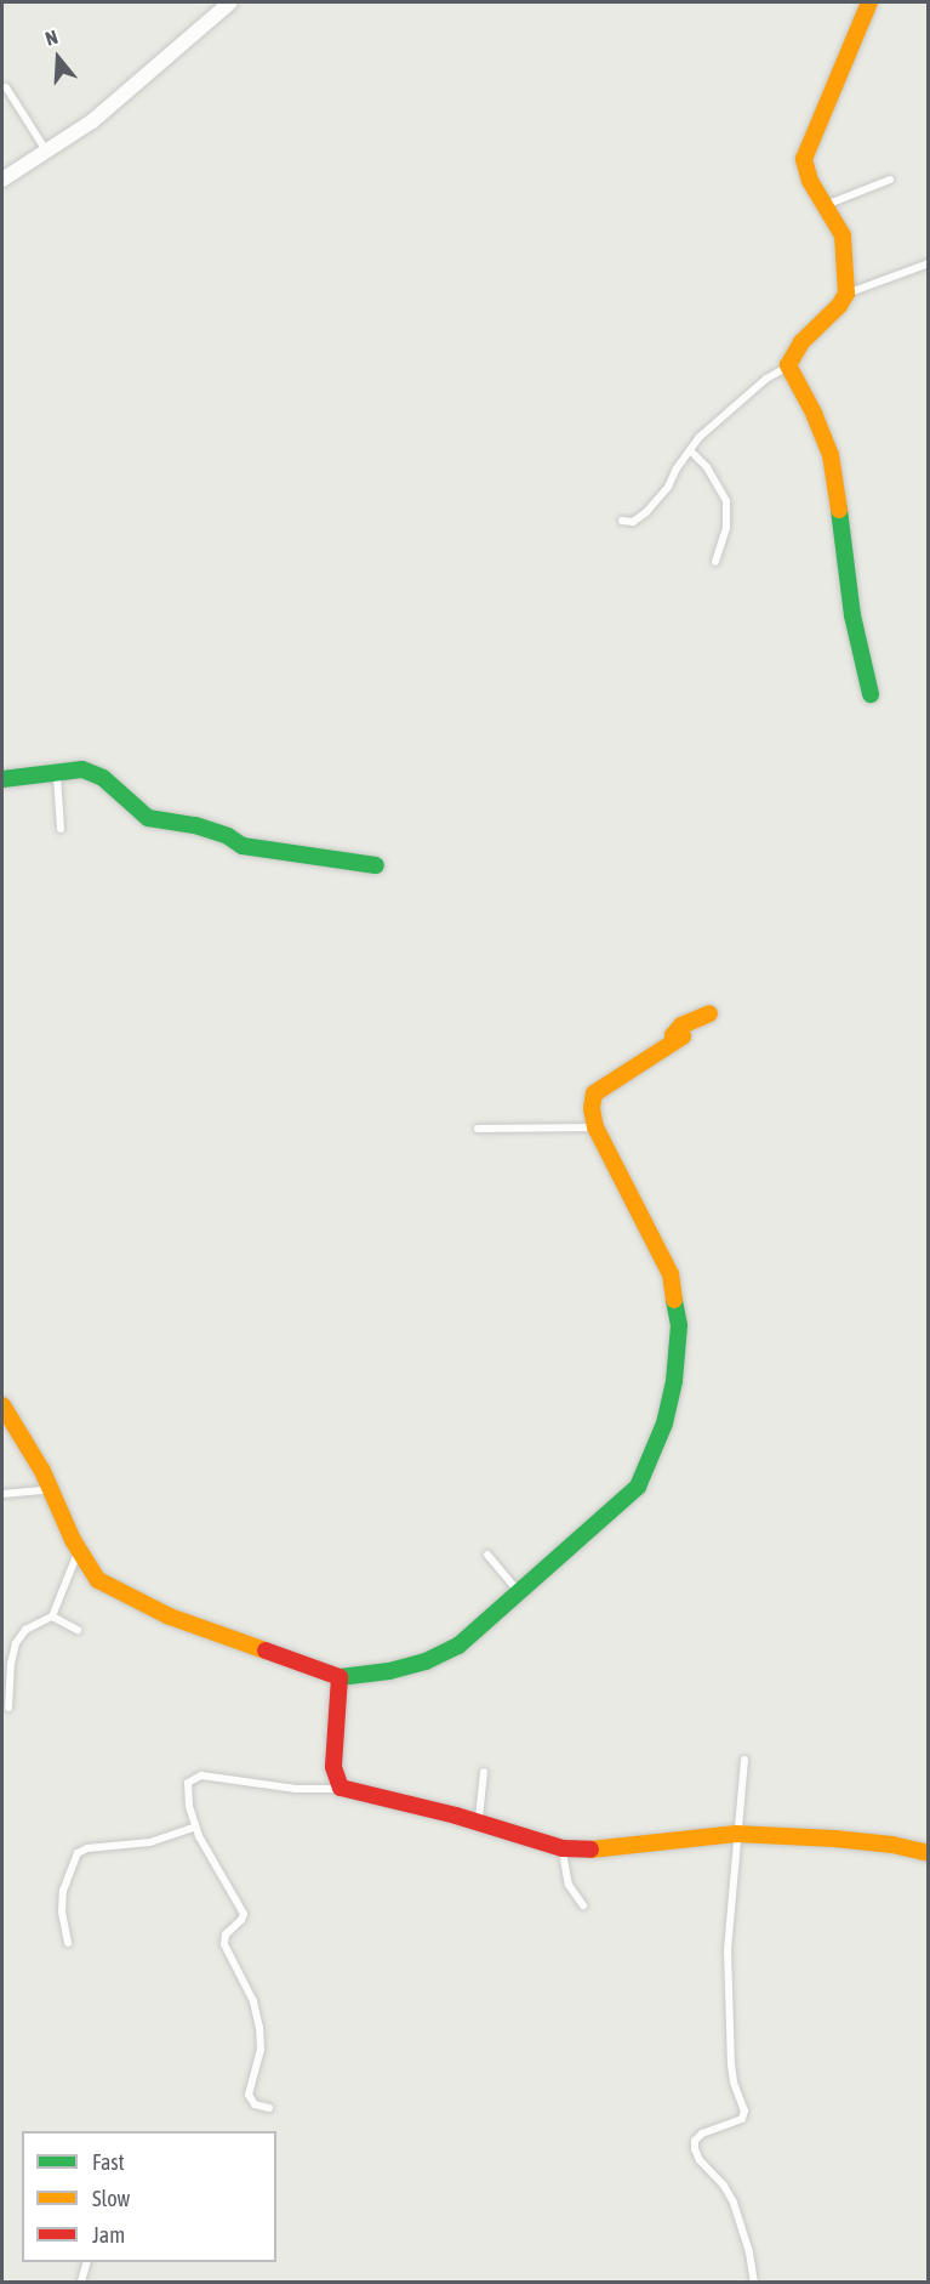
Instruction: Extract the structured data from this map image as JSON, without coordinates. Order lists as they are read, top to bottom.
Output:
{
  "legend": ["Fast", "Slow", "Jam"],
  "north": "top"
}
